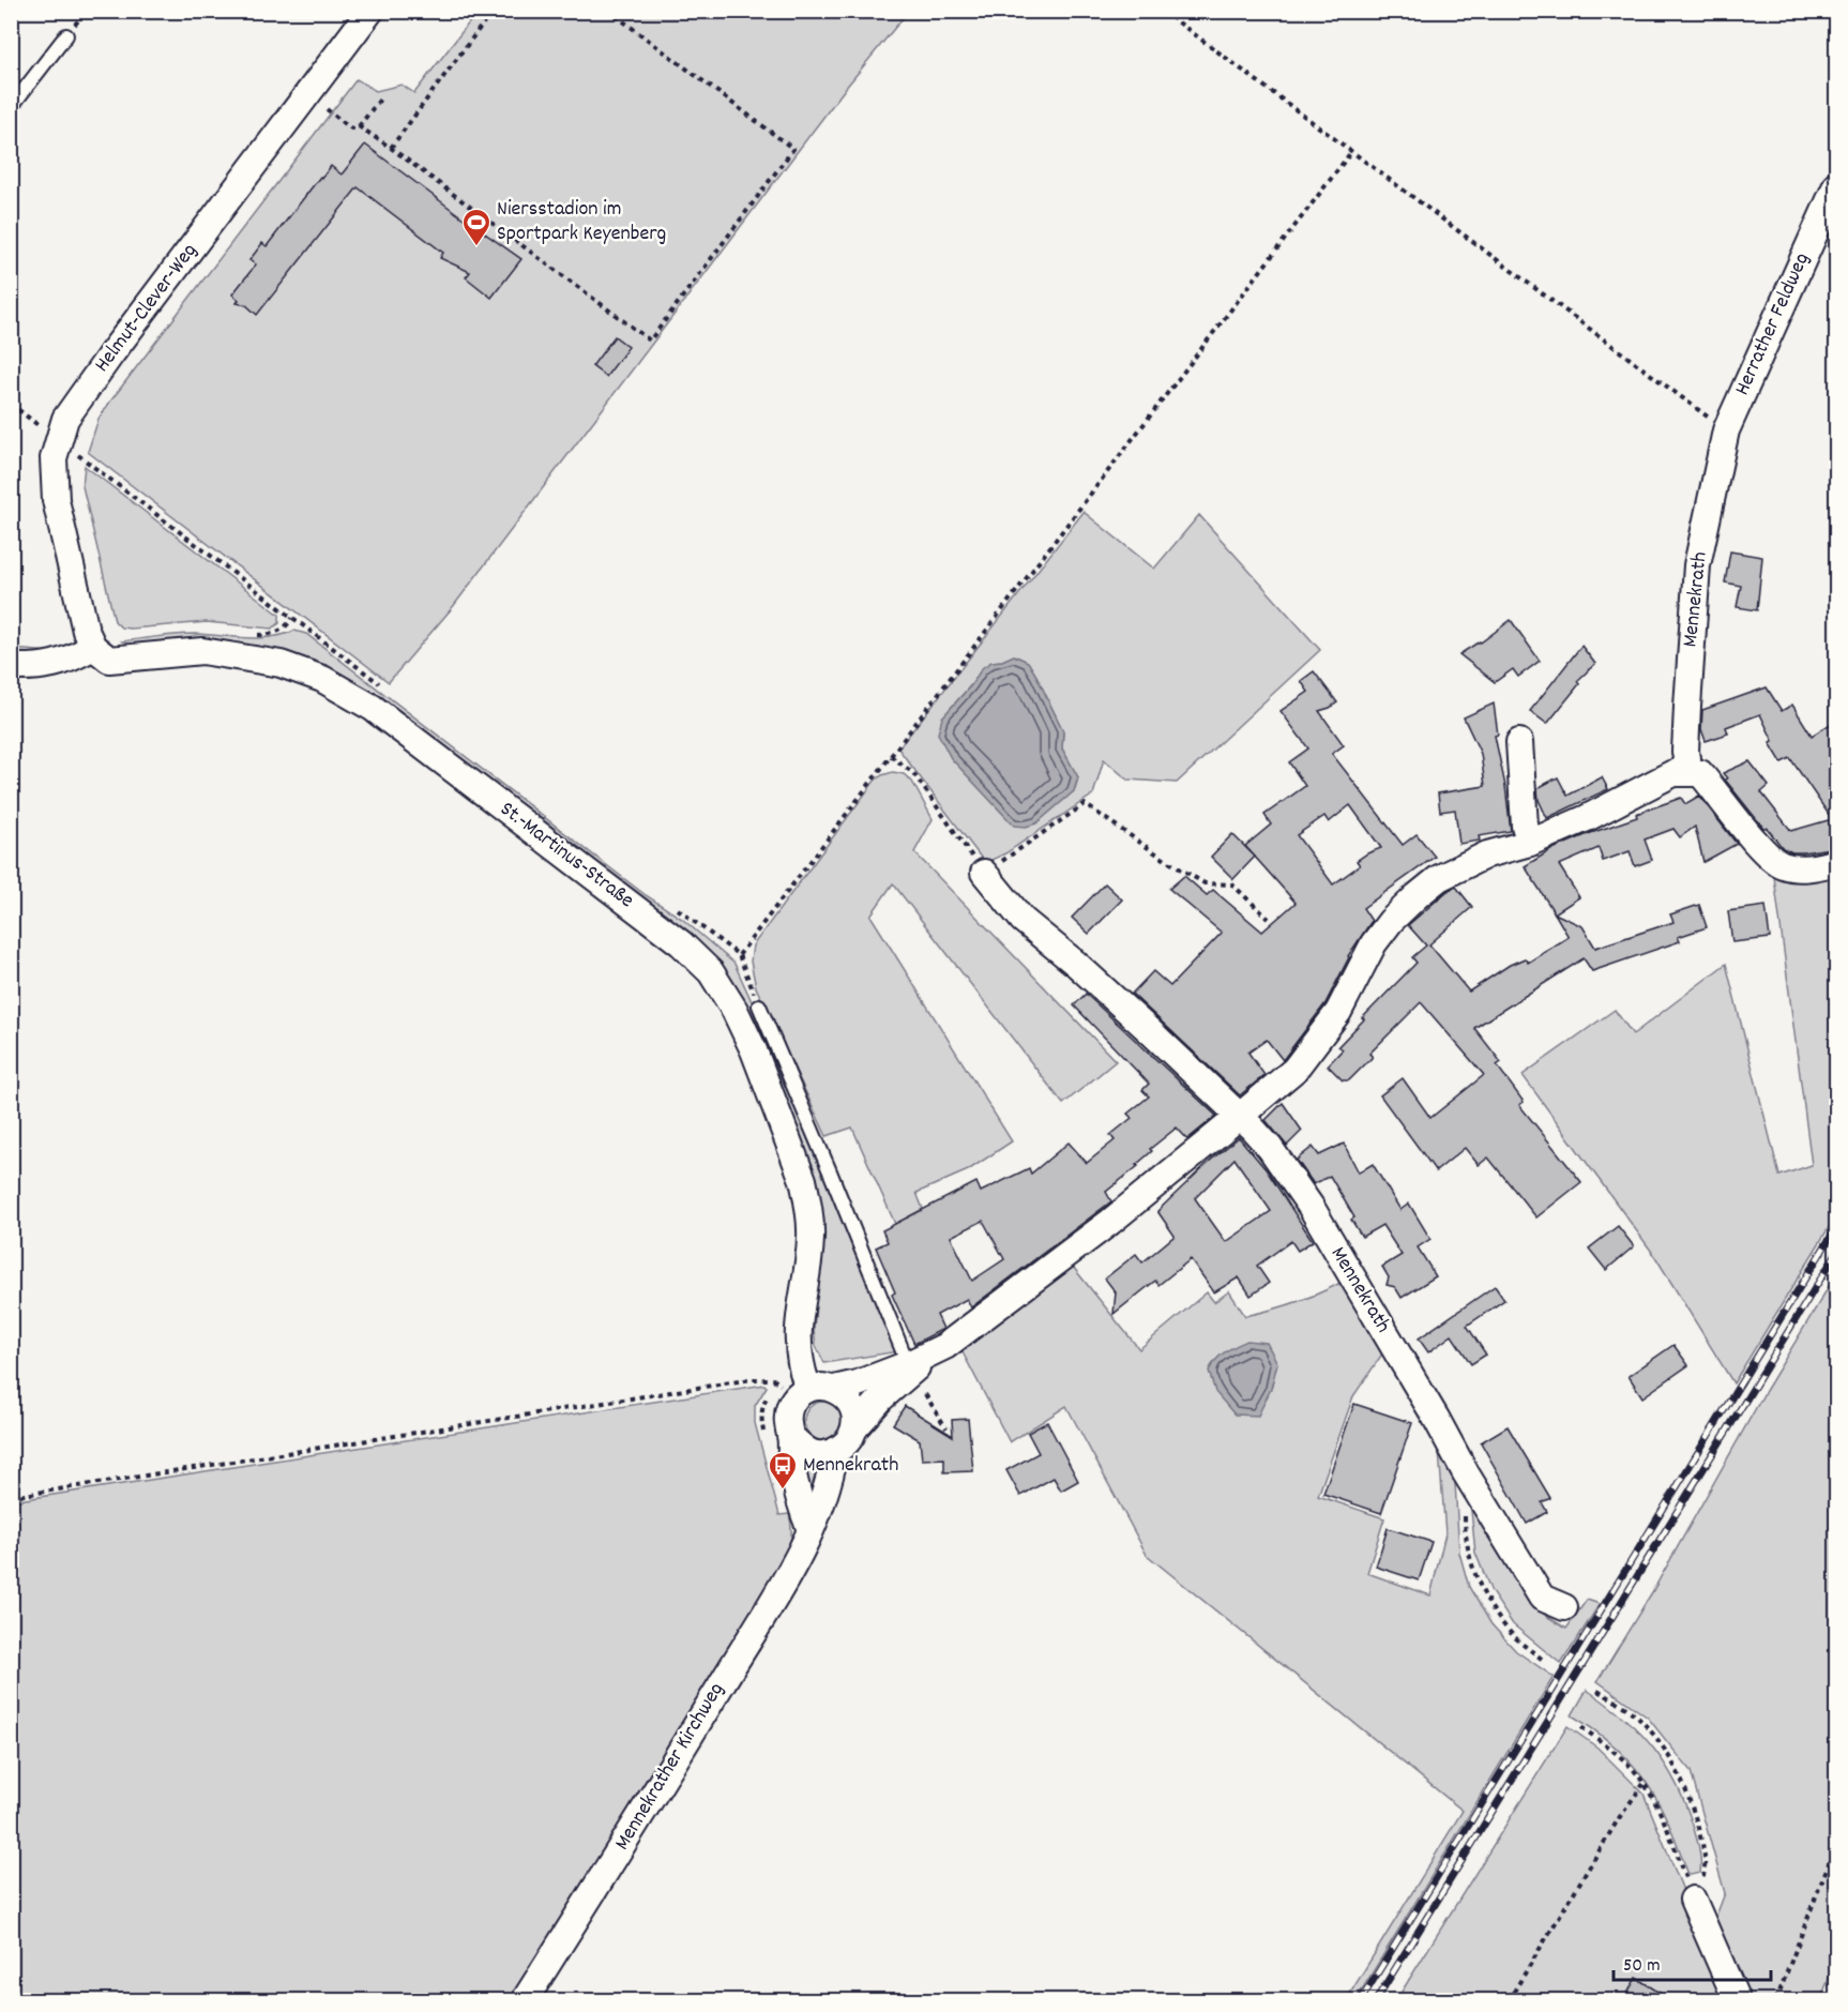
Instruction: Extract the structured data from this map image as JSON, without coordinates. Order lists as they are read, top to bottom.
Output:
{
  "streets": {
    "street": [
      "Helmut-Clever-Weg",
      "Herrather Feldweg",
      "Mennekrath",
      "St.-Martinus-Straße",
      "Mennekrather Kirchweg"
    ]
  },
  "crossings": [
    ["Helmut-Clever-Weg", "St.-Martinus-Straße"],
    ["Herrather Feldweg", "Mennekrath"],
    ["St.-Martinus-Straße", "Mennekrather Kirchweg"]
  ],
  "places": {
    "sports": ["Niersstadion im Sportpark Keyenberg"],
    "bus stop": ["Mennekrath"]
  },
  "scale_bar": "50 m"
}
